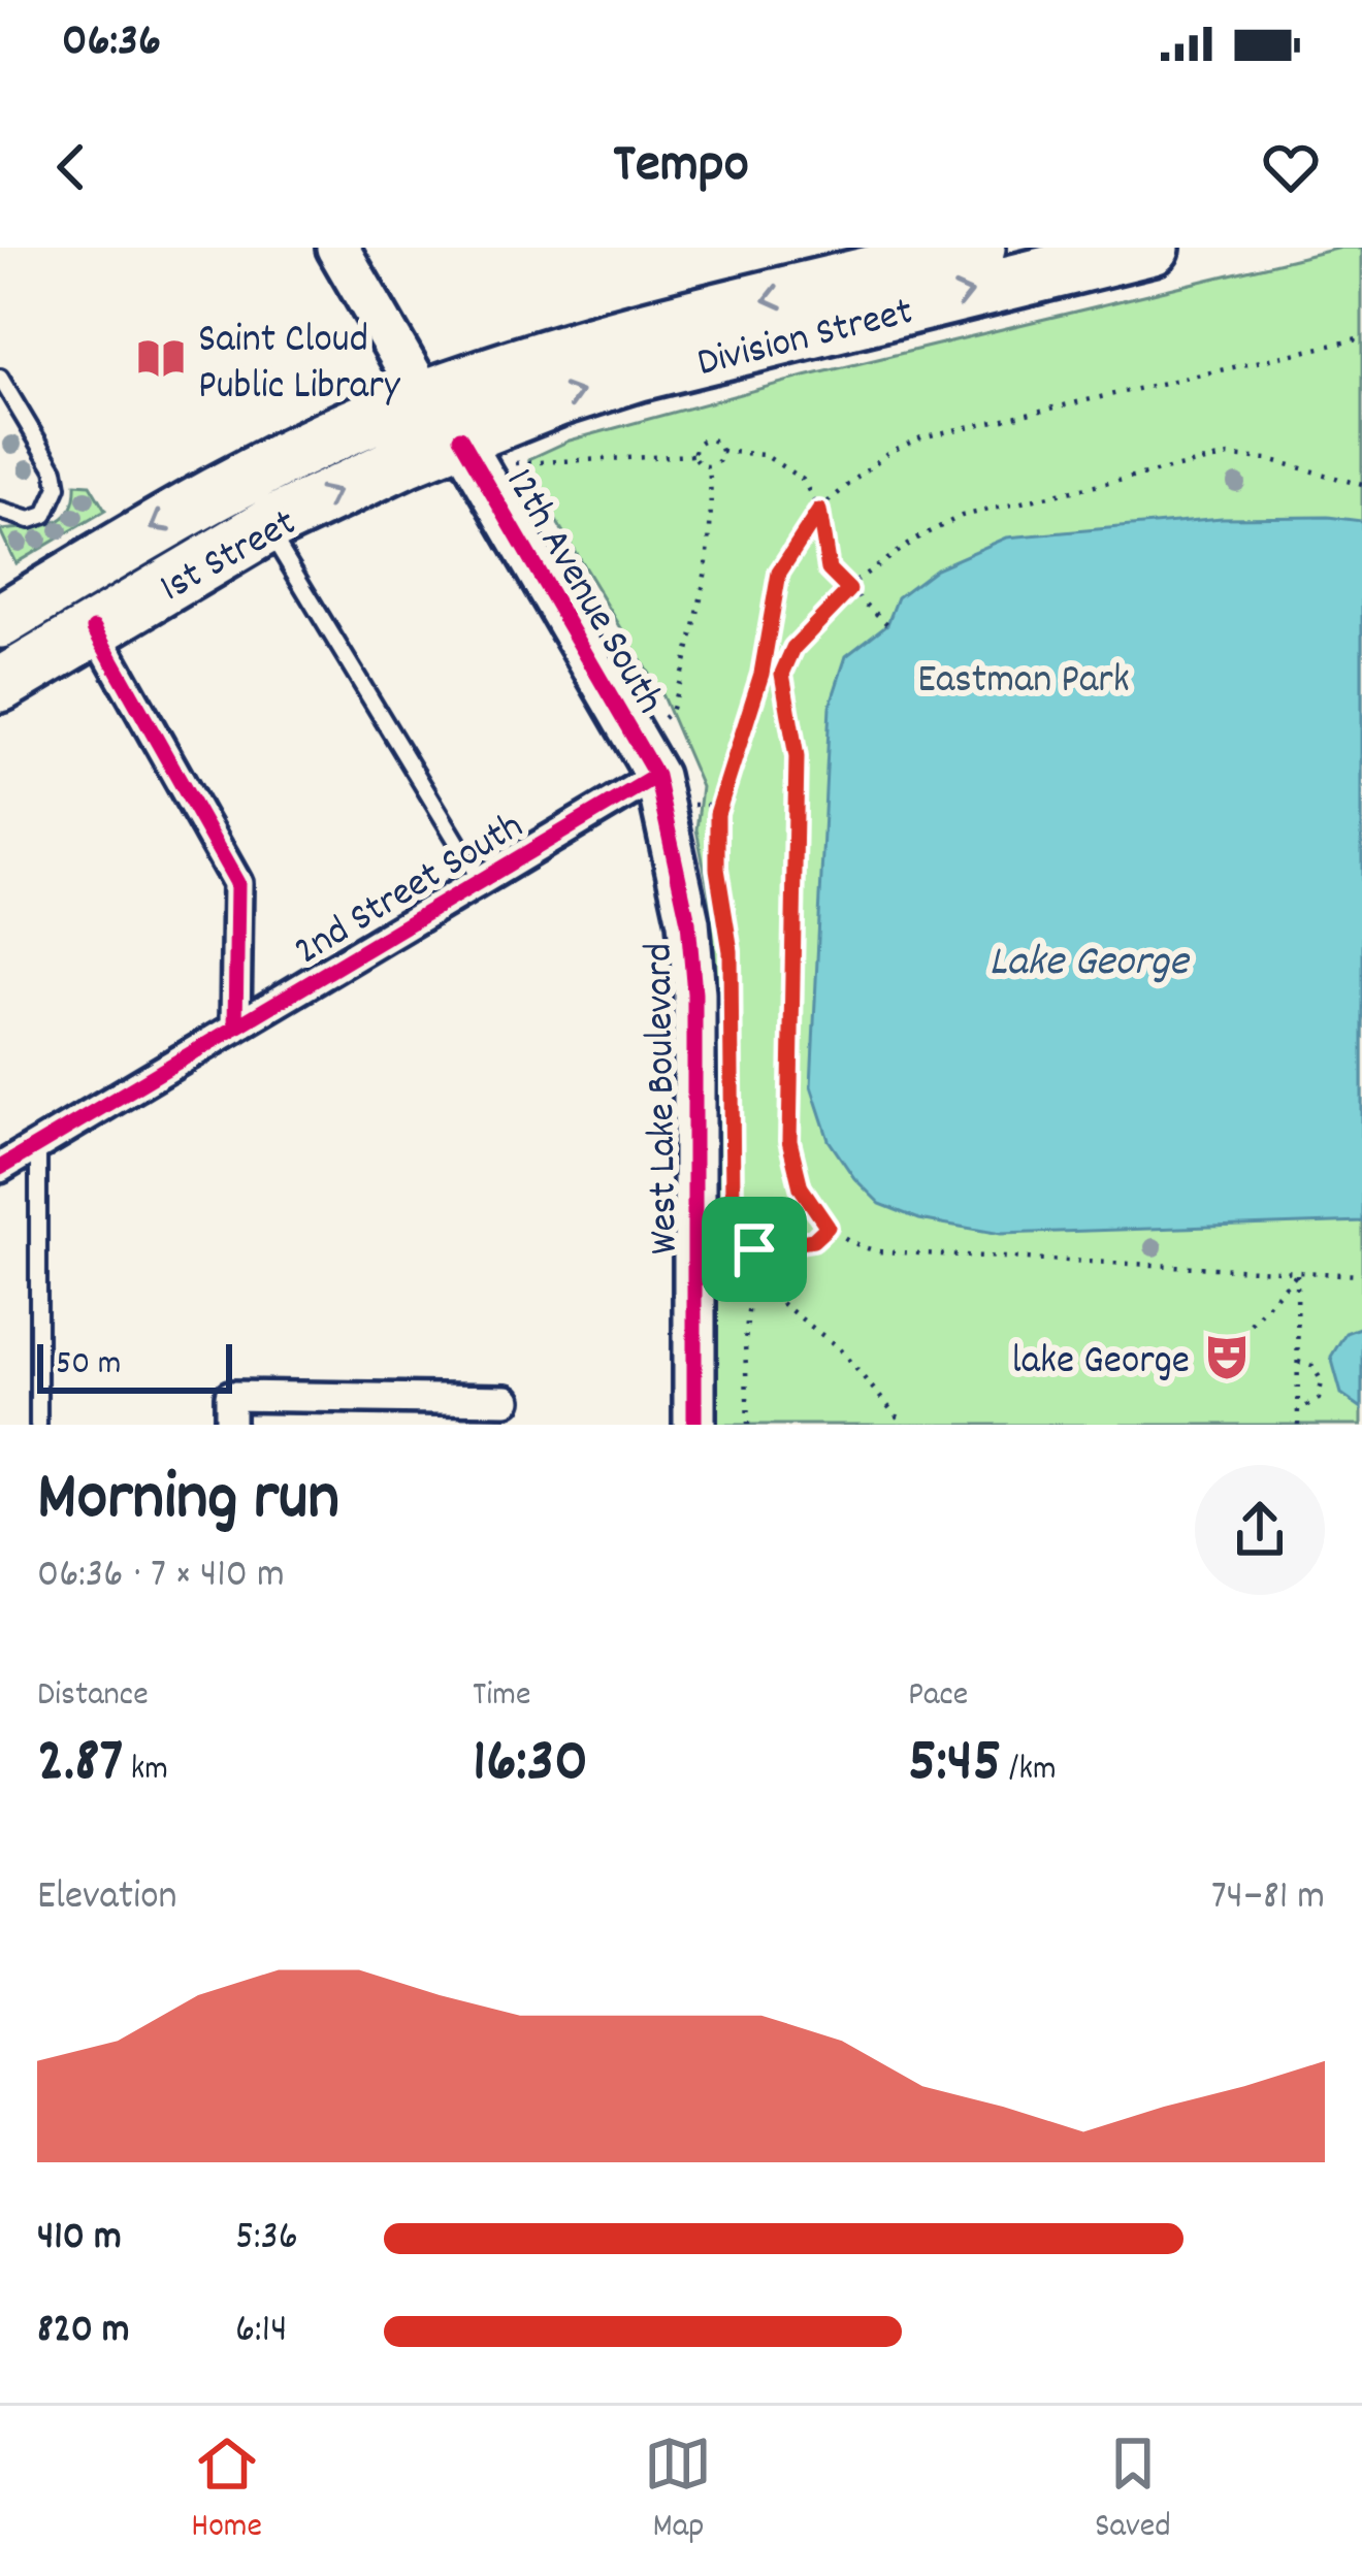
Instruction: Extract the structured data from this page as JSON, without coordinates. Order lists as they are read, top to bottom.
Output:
{
  "streets": {
    "highway": ["Division Street", "1st Street"],
    "street": ["12th Avenue South", "2nd Street South", "West Lake Boulevard"]
  },
  "crossings": [
    ["Division Street", "1st Street"],
    ["Division Street", "12th Avenue South"],
    ["1st Street", "12th Avenue South"],
    ["12th Avenue South", "2nd Street South"],
    ["12th Avenue South", "West Lake Boulevard"],
    ["2nd Street South", "West Lake Boulevard"]
  ],
  "water": ["Lake George"],
  "parks": ["Eastman Park"],
  "places": {
    "library": ["Saint Cloud Public Library"],
    "theatre": ["lake George"]
  },
  "scale_bar": "50 m",
  "page": {
    "status": "06:36",
    "header": "Tempo",
    "scale": "50 m",
    "heading": ["Morning run", "06:36 · 7 × 410 m"],
    "stats": [
      ["Distance", "2.87 km"],
      ["Time", "16:30"],
      ["Pace", "5:45 /km"]
    ],
    "chart": ["Elevation", "74–81 m"],
    "list": [
      {
        "name": "410 m",
        "note": "5:36"
      },
      {
        "name": "820 m",
        "note": "6:14"
      }
    ],
    "tabs": ["Home", "Map", "Saved"]
  }
}
